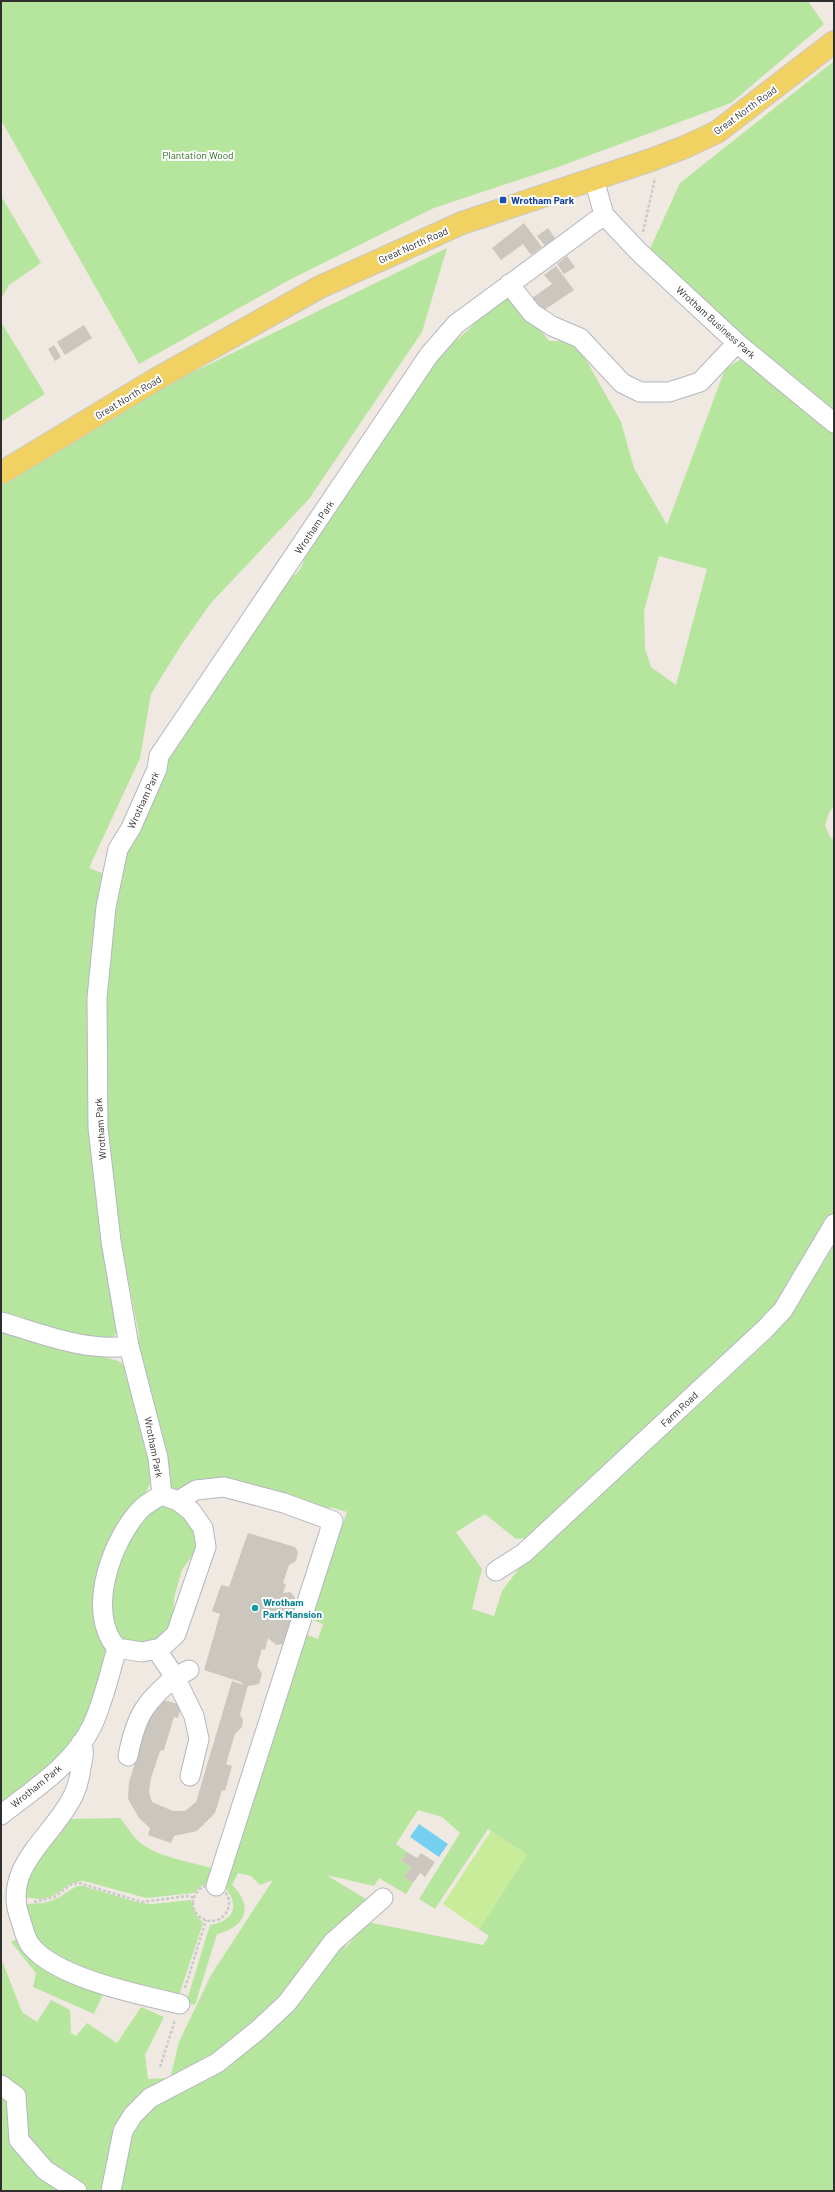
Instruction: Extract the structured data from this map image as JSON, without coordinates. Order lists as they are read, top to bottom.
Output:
{
  "streets": {
    "main road": ["Great North Road"],
    "lane": ["Wrotham Business Park", "Wrotham Park", "Farm Road"]
  },
  "crossings": [
    ["Wrotham Business Park", "Wrotham Park"]
  ],
  "parks": ["Plantation Wood"],
  "places": {
    "transit": ["Wrotham Park"],
    "other": ["Wrotham Park Mansion"]
  }
}
